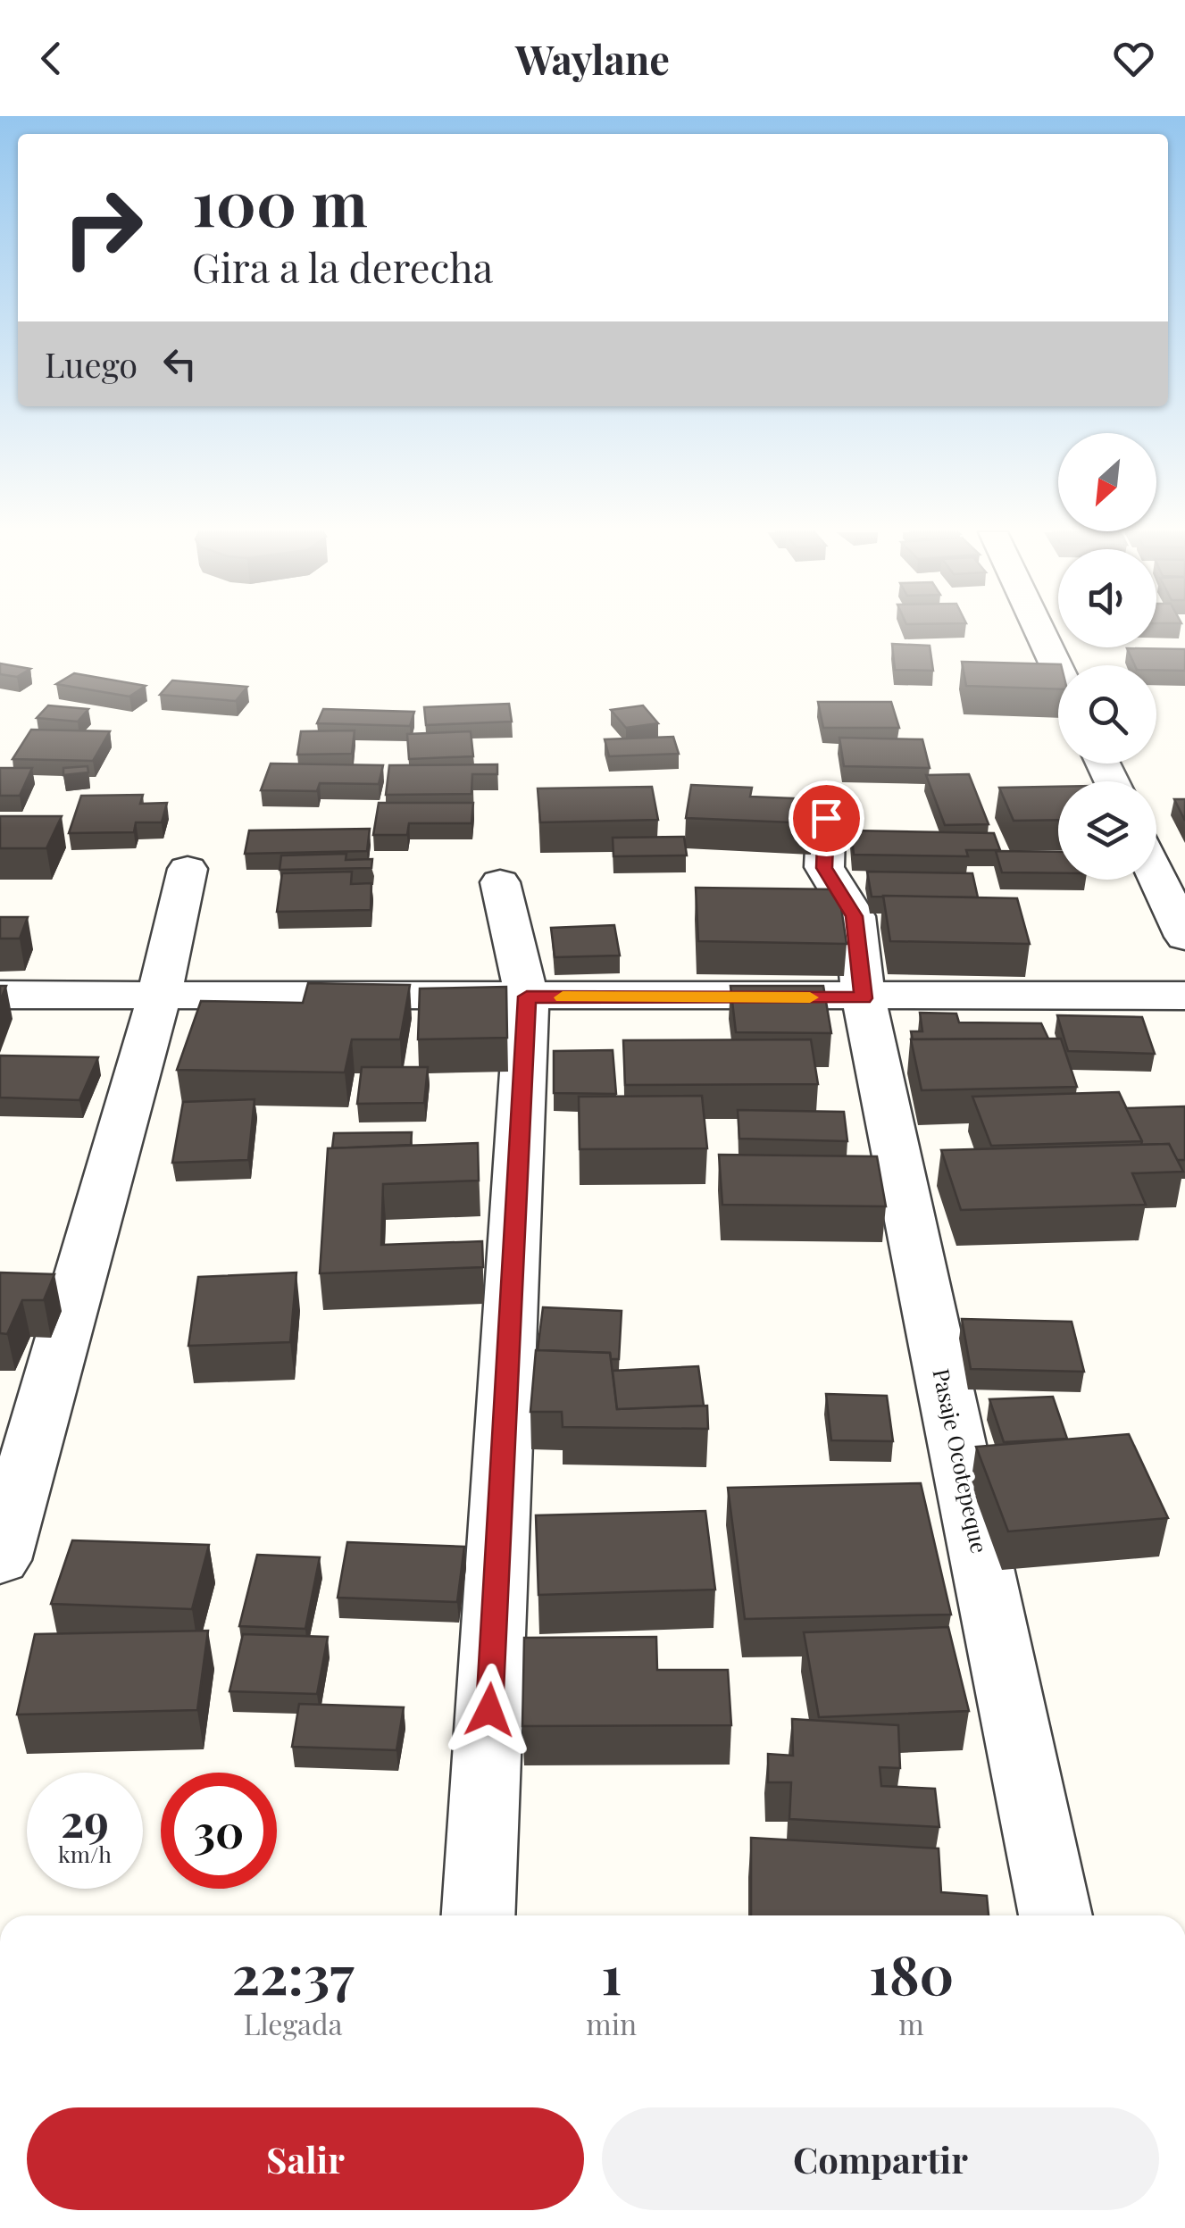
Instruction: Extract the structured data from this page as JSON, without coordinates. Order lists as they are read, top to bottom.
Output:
{
  "streets": {
    "street": ["Pasaje Ocotepeque"]
  },
  "north": "bottom left",
  "page": {
    "header": "Waylane",
    "turn": ["100 m", "Gira a la derecha"],
    "then": "Luego",
    "speed": "29 km/h",
    "limit": "30",
    "eta": [
      "22:37",
      "Llegada",
      "1",
      "min",
      "180",
      "m"
    ],
    "buttons": ["Salir", "Compartir"]
  }
}
